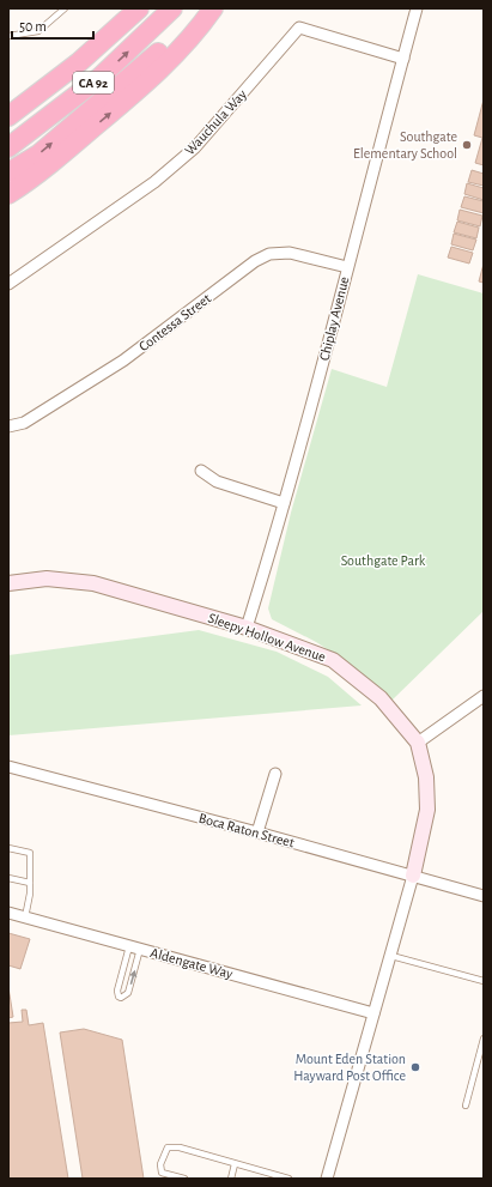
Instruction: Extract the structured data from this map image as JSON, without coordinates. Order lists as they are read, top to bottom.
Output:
{
  "streets": {
    "highway": ["CA 92"],
    "street": [
      "Wauchula Way",
      "Chiplay Avenue",
      "Contessa Street",
      "Sleepy Hollow Avenue",
      "Boca Raton Street",
      "Aldengate Way"
    ]
  },
  "crossings": [
    ["Wauchula Way", "Chiplay Avenue"],
    ["Chiplay Avenue", "Contessa Street"],
    ["Chiplay Avenue", "Sleepy Hollow Avenue"],
    ["Sleepy Hollow Avenue", "Boca Raton Street"]
  ],
  "parks": ["Southgate Park"],
  "places": ["Southgate Elementary School", "Mount Eden Station Hayward Post Office"],
  "scale_bar": "50 m"
}
